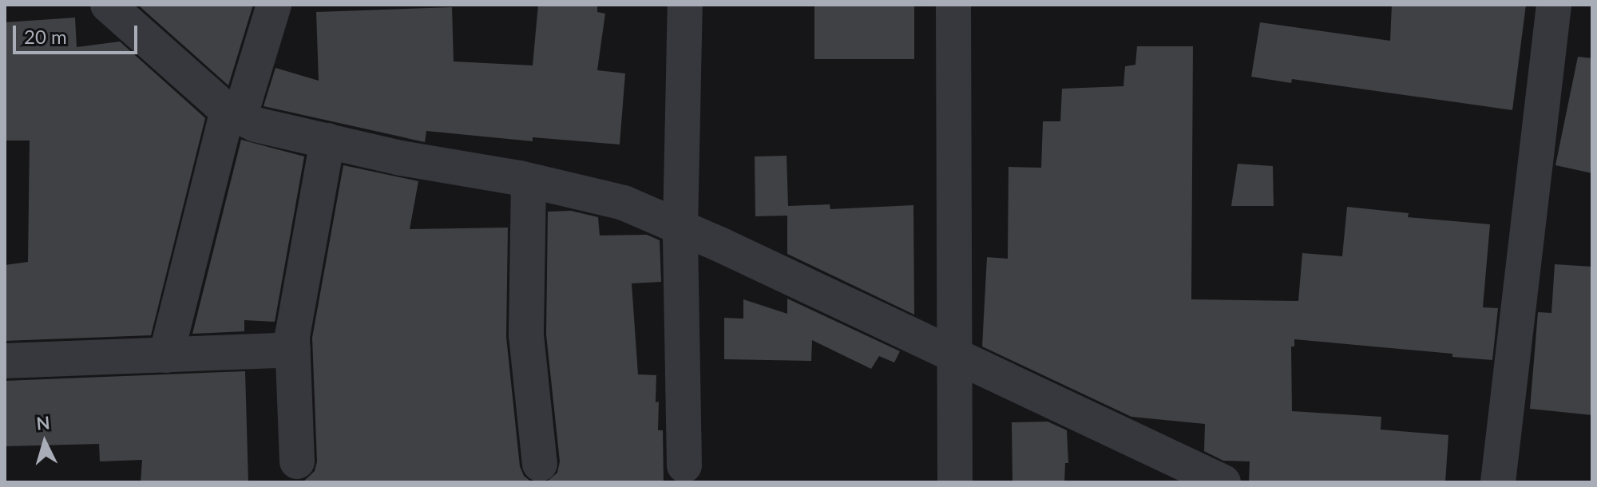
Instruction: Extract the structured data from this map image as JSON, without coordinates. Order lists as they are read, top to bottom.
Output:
{
  "scale_bar": "20 m",
  "north": "top"
}
